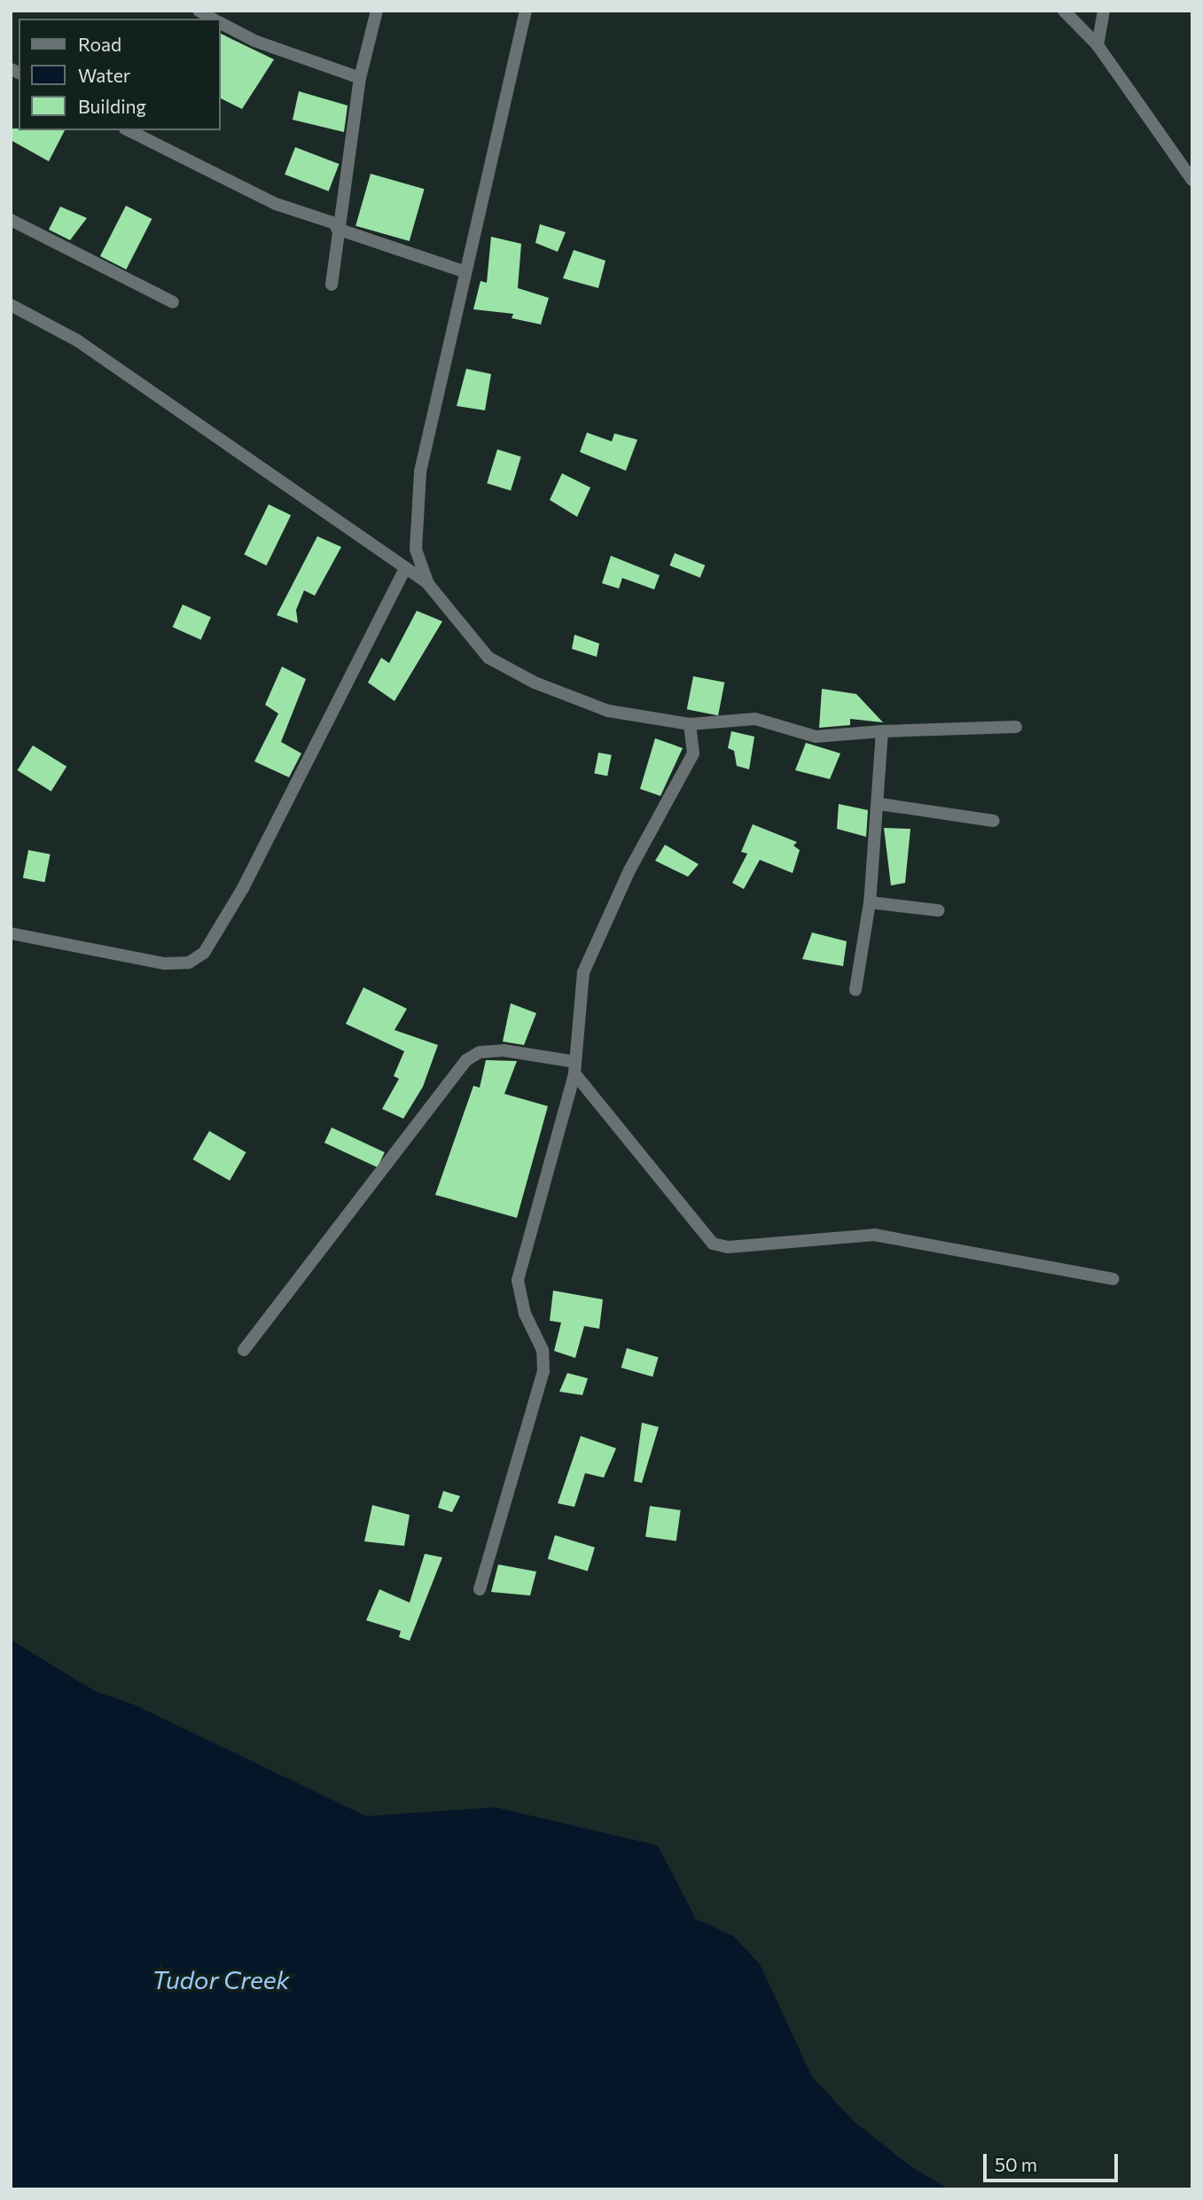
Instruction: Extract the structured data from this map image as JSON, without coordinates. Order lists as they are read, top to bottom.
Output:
{
  "water": ["Tudor Creek"],
  "legend": ["Road", "Water", "Building"],
  "scale_bar": "50 m"
}
